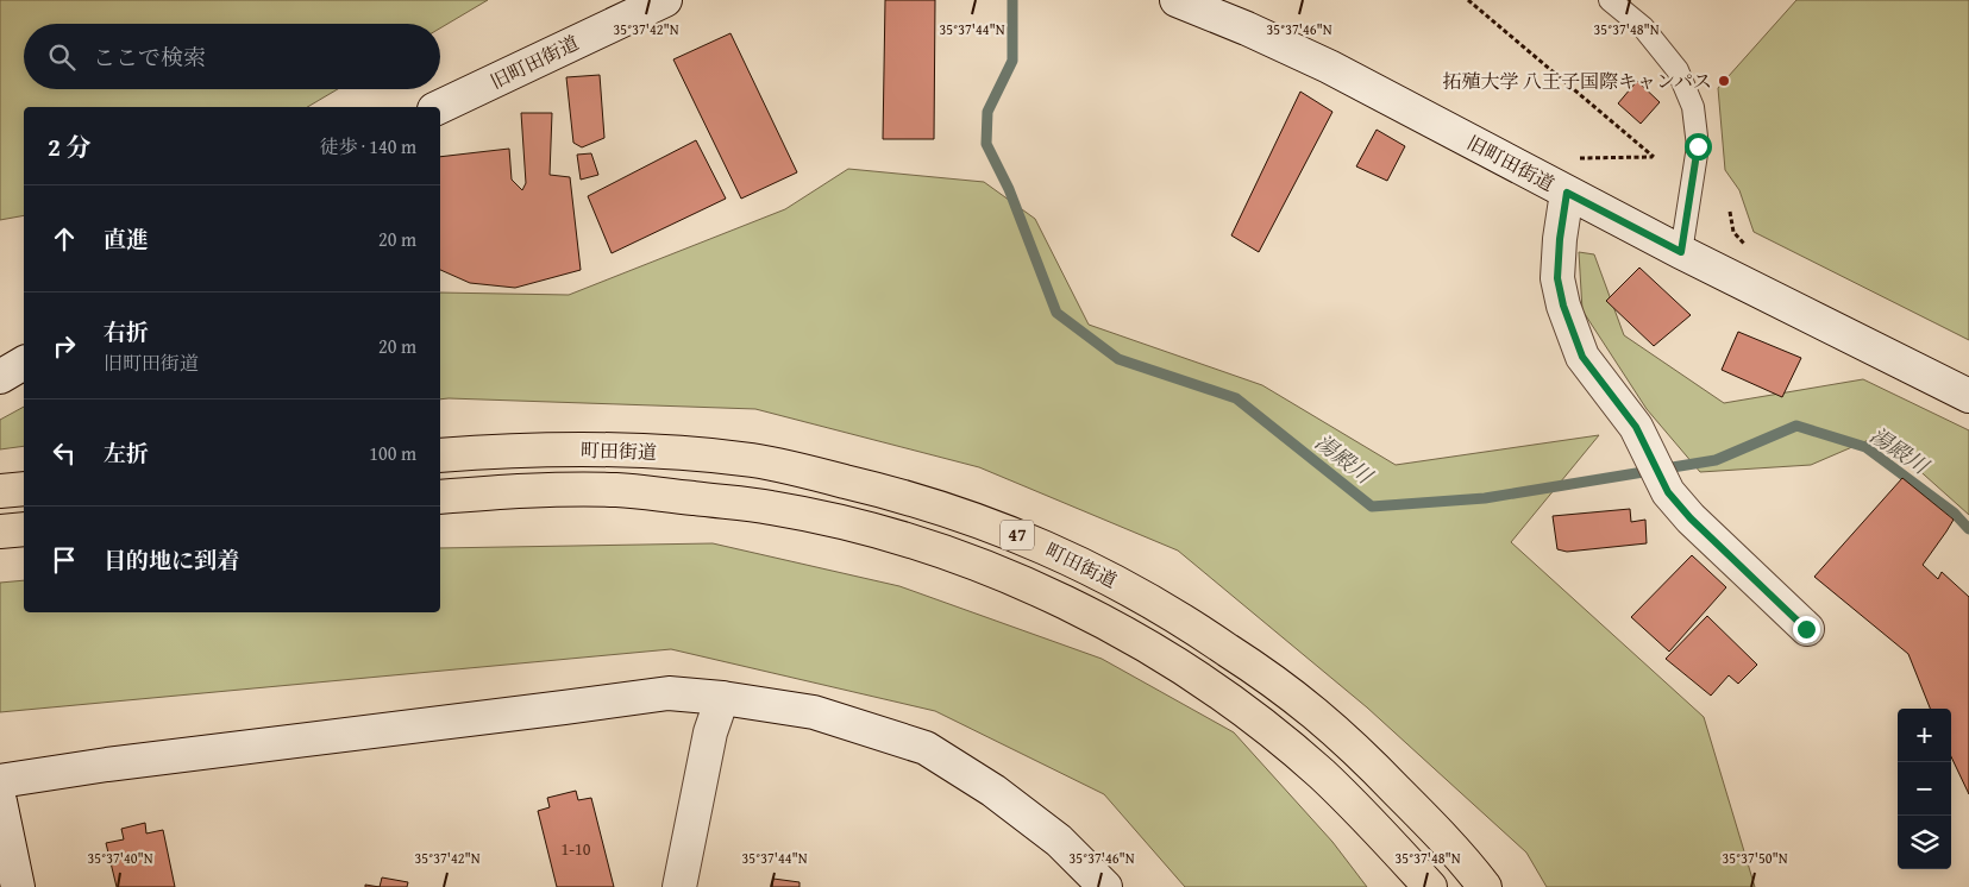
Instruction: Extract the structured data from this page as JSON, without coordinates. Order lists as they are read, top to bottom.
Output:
{
  "streets": {
    "main road": ["町田街道", "47"],
    "street": ["旧町田街道"]
  },
  "water": ["湯殿川"],
  "places": ["拓殖大学 八王子国際キャンパス"],
  "house_numbers": ["1-10"],
  "page": {
    "search": "ここで検索",
    "heading": ["2 分", "徒歩 · 140 m"],
    "list": [
      ["直進", "20 m"],
      ["右折", "旧町田街道", "20 m"],
      ["左折", "100 m"],
      "目的地に到着"
    ],
    "map_buttons": ["+", "−"]
  },
  "coordinates": [
    "35°37'42\"N",
    "35°37'44\"N",
    "35°37'46\"N",
    "35°37'48\"N",
    "35°37'40\"N",
    "35°37'50\"N"
  ]
}
